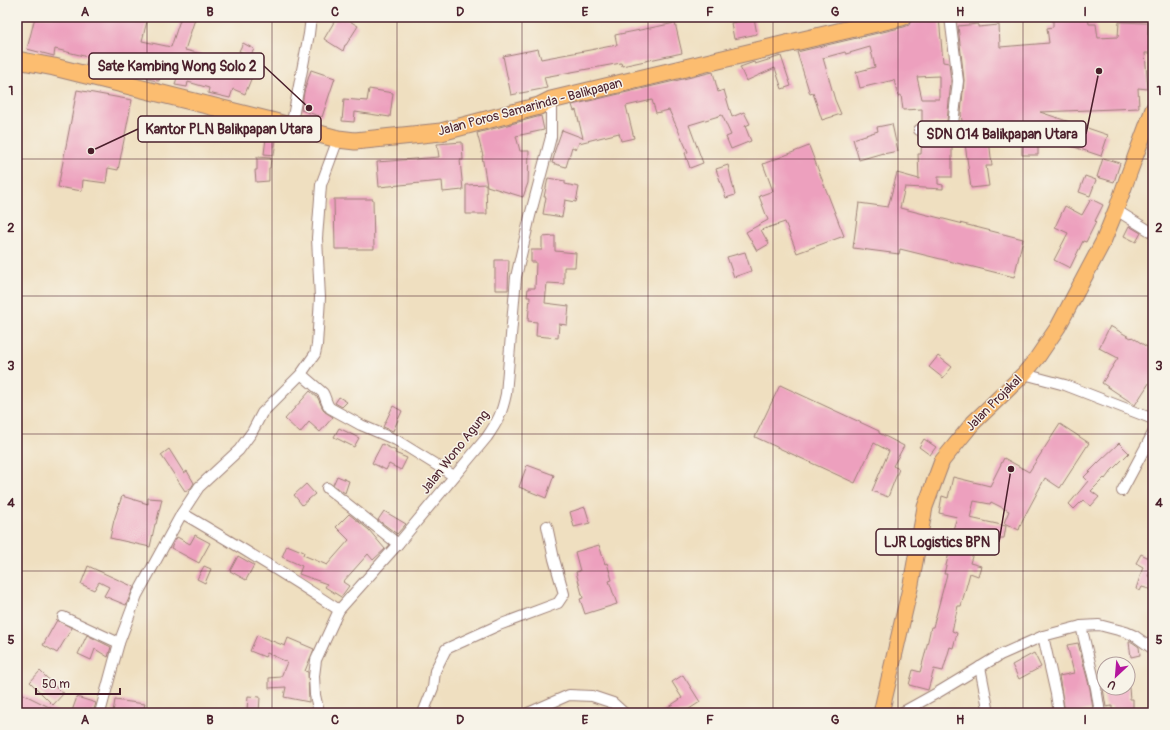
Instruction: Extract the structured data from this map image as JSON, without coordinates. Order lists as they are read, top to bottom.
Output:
{
  "streets": {
    "highway": ["Jalan Poros Samarinda - Balikpapan"],
    "main road": ["Jalan Projakal"],
    "street": ["Jalan Wono Agung"]
  },
  "crossings": [
    ["Jalan Poros Samarinda - Balikpapan", "Jalan Wono Agung"]
  ],
  "places": [
    "SDN 014 Balikpapan Utara",
    "Sate Kambing Wong Solo 2",
    "Kantor PLN Balikpapan Utara",
    "LJR Logistics BPN"
  ],
  "scale_bar": "50 m",
  "north": "bottom left",
  "grid": {
    "columns": [
      "A",
      "B",
      "C",
      "D",
      "E",
      "F",
      "G",
      "H",
      "I"
    ],
    "rows": [
      "1",
      "2",
      "3",
      "4",
      "5"
    ]
  }
}
